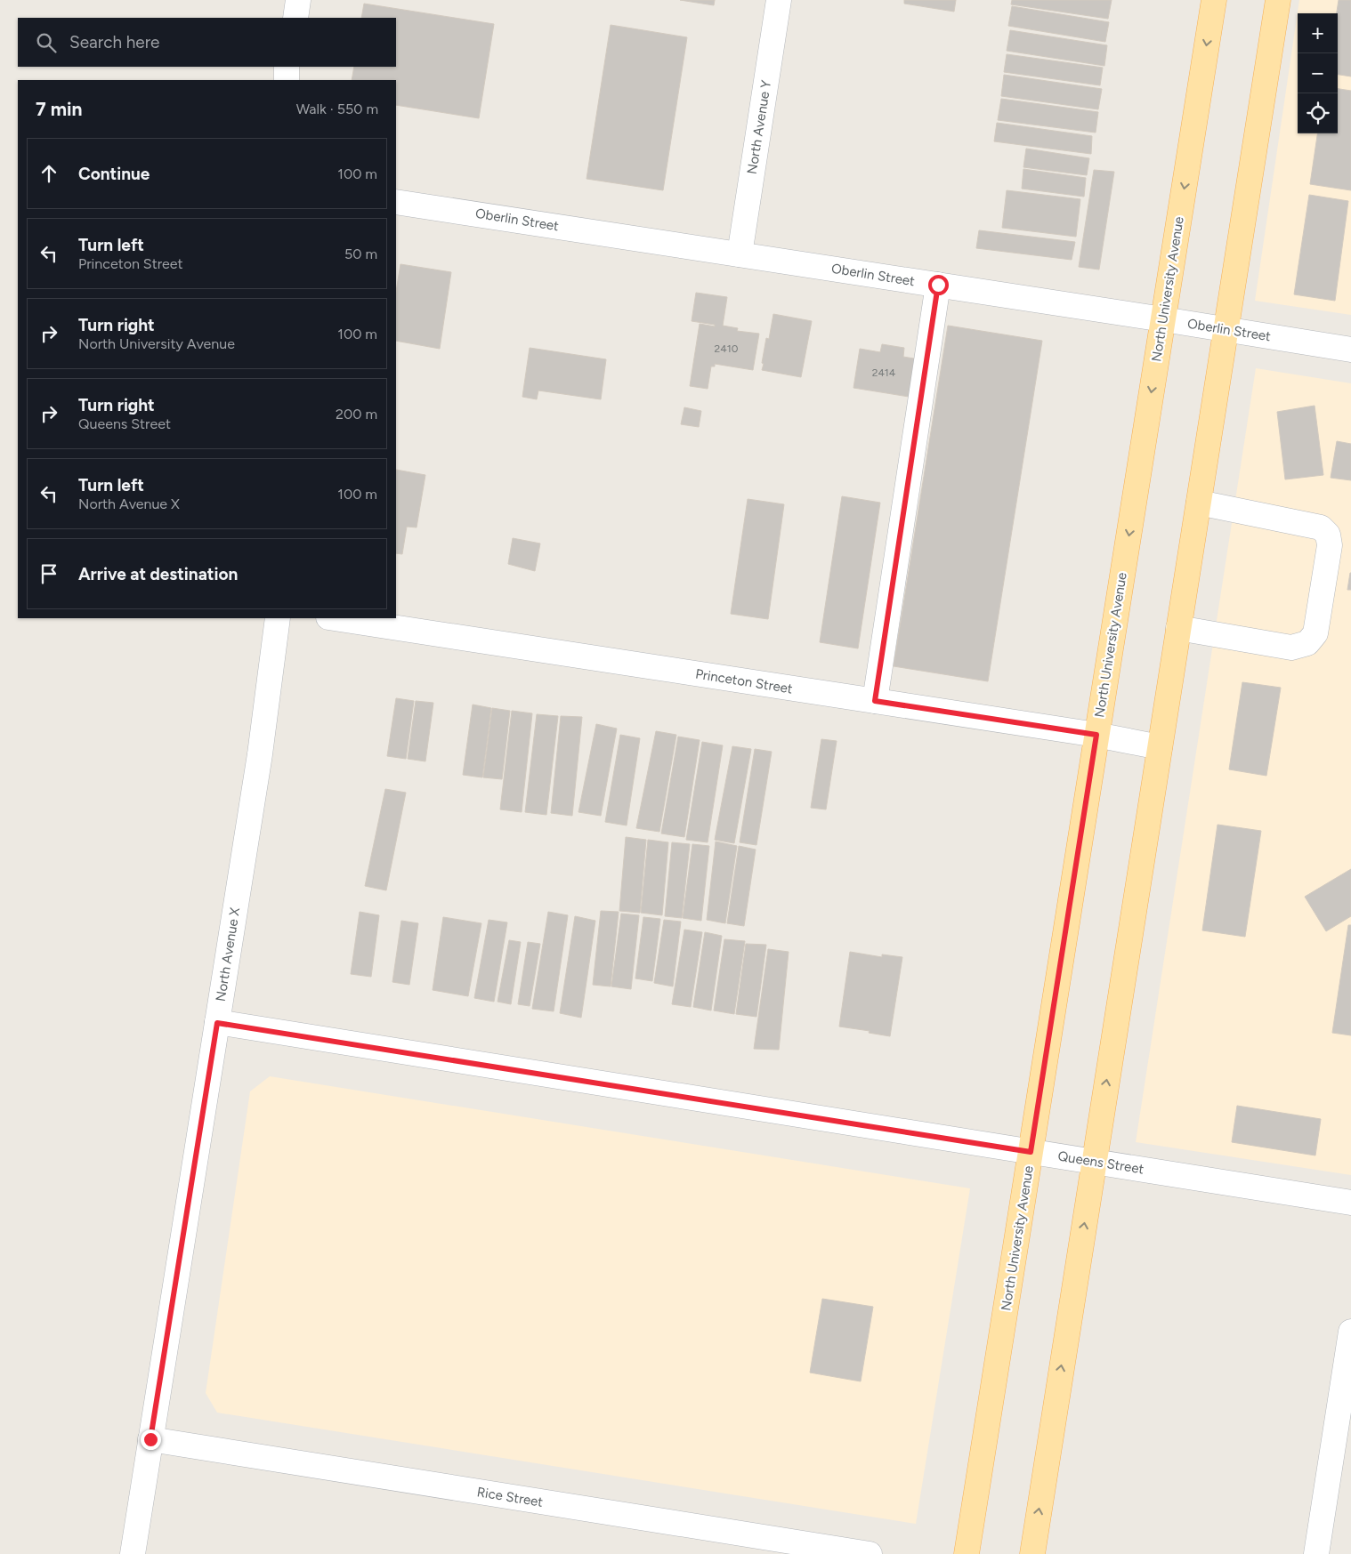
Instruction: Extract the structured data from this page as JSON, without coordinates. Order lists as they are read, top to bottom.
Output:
{
  "streets": {
    "main road": ["North University Avenue"],
    "street": [
      "North Avenue Y",
      "Oberlin Street",
      "Princeton Street",
      "North Avenue X",
      "Queens Street",
      "Rice Street"
    ]
  },
  "crossings": [
    ["North Avenue Y", "Oberlin Street"],
    ["Oberlin Street", "North University Avenue"],
    ["North University Avenue", "Princeton Street"],
    ["North University Avenue", "Queens Street"],
    ["North Avenue X", "Queens Street"],
    ["North Avenue X", "Rice Street"]
  ],
  "house_numbers": ["2410", "2414"],
  "page": {
    "map_buttons": ["+", "−"],
    "search": "Search here",
    "heading": ["7 min", "Walk · 550 m"],
    "list": [
      ["Continue", "100 m"],
      ["Turn left", "Princeton Street", "50 m"],
      ["Turn right", "North University Avenue", "100 m"],
      ["Turn right", "Queens Street", "200 m"],
      ["Turn left", "North Avenue X", "100 m"],
      "Arrive at destination"
    ]
  }
}
